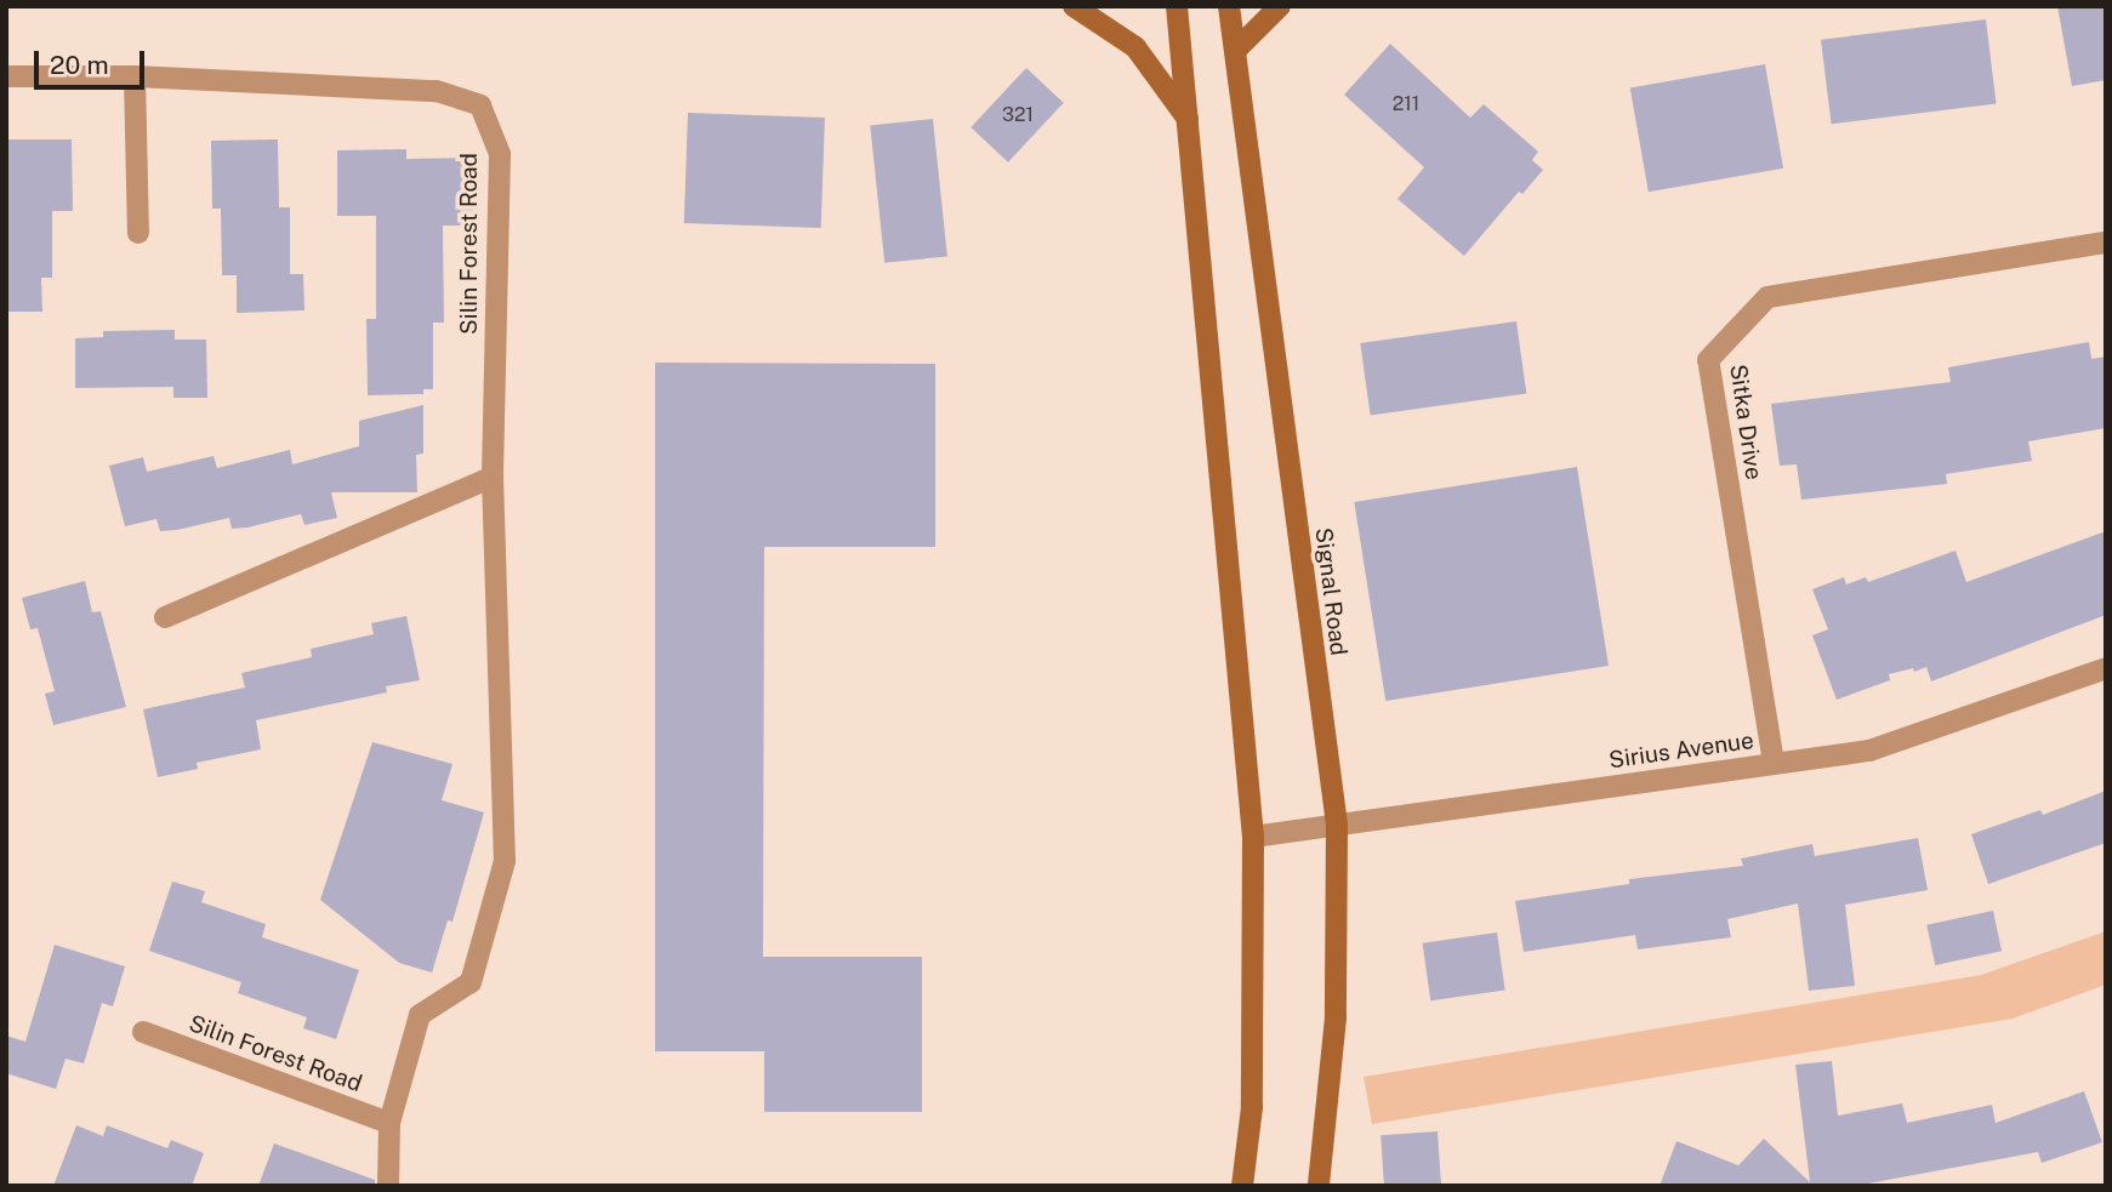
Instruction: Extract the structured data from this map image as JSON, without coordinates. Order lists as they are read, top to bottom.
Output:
{
  "streets": {
    "street": [
      "Silin Forest Road",
      "Sitka Drive",
      "Signal Road",
      "Sirius Avenue"
    ]
  },
  "crossings": [
    ["Sitka Drive", "Sirius Avenue"],
    ["Signal Road", "Sirius Avenue"]
  ],
  "house_numbers": ["211", "321"],
  "scale_bar": "20 m"
}
